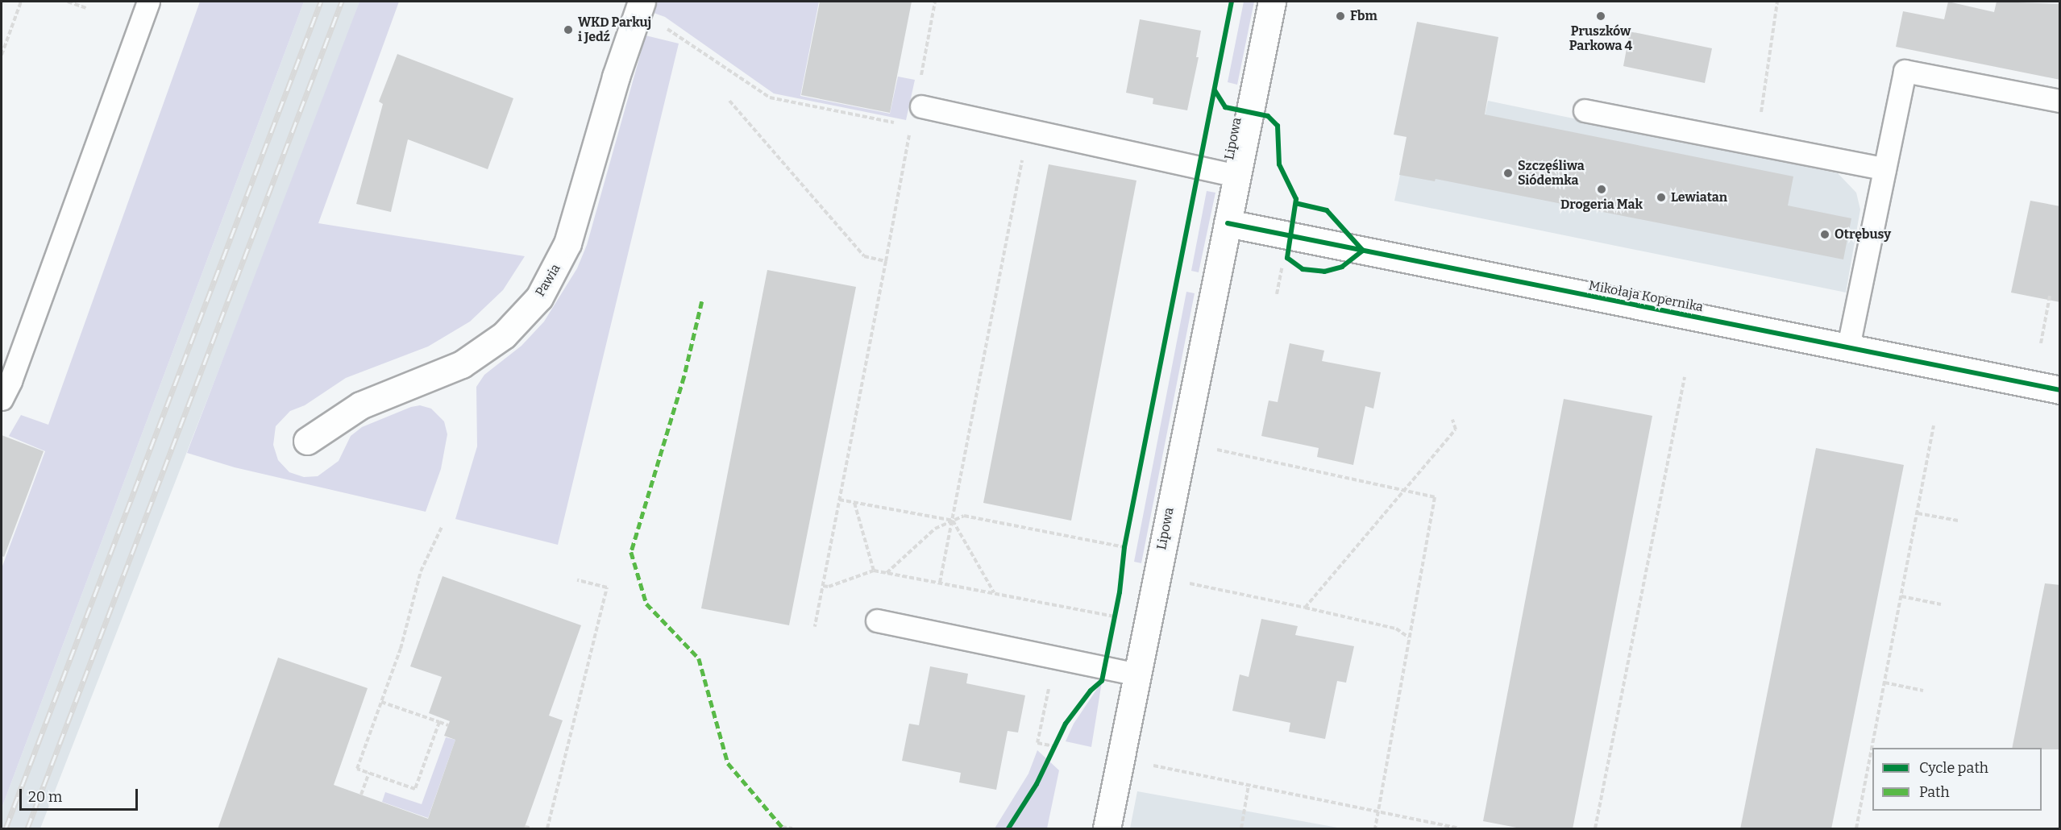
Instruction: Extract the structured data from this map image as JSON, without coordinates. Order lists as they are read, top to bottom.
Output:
{
  "streets": {
    "street": ["Lipowa", "Pawia", "Mikołaja Kopernika"]
  },
  "crossings": [
    ["Lipowa", "Mikołaja Kopernika"]
  ],
  "places": [
    "Fbm",
    "Pruszków Parkowa 4",
    "WKD Parkuj i Jedź",
    "Szczęśliwa Siódemka",
    "Drogeria Mak",
    "Lewiatan",
    "Otrębusy"
  ],
  "legend": ["Cycle path", "Path"],
  "scale_bar": "20 m"
}
